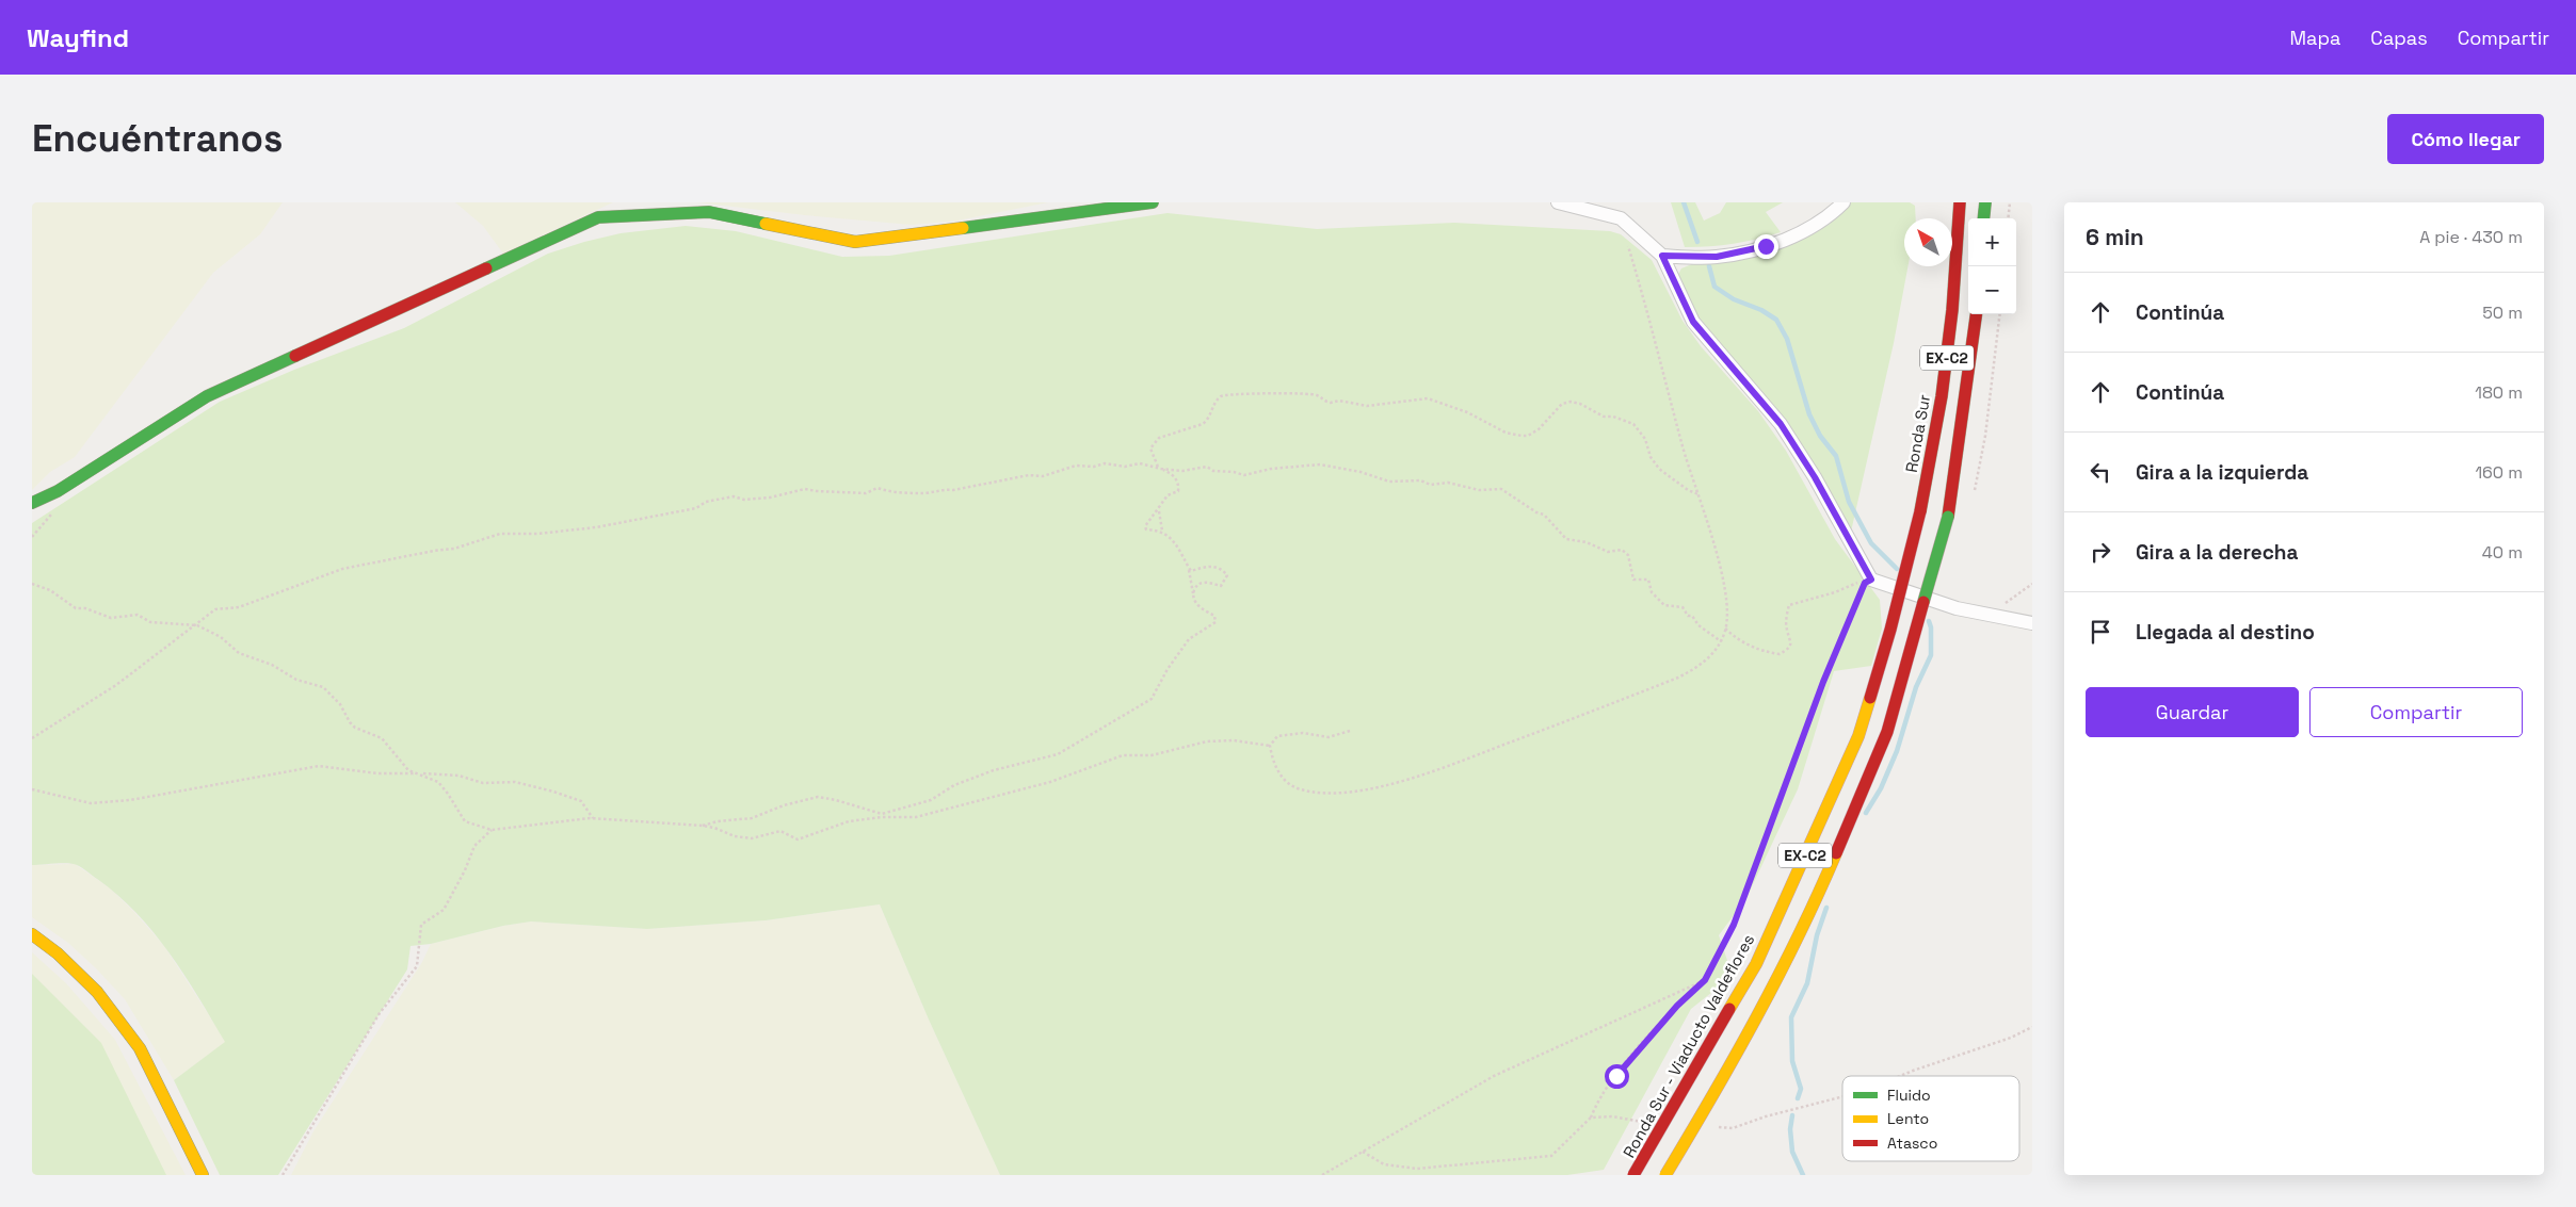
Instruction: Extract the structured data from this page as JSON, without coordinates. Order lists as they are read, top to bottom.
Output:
{
  "streets": {
    "main road": ["EX-C2", "Ronda Sur", "Ronda Sur - Viaducto Valdeflores"]
  },
  "crossings": [
    ["Ronda Sur", "Ronda Sur - Viaducto Valdeflores"]
  ],
  "legend": ["Fluido", "Lento", "Atasco"],
  "north": "top left",
  "page": {
    "header": "Wayfind",
    "nav": ["Mapa", "Capas", "Compartir"],
    "buttons": [
      "Cómo llegar",
      ["Guardar", "Compartir"]
    ],
    "title": "Encuéntranos",
    "heading": ["6 min", "A pie · 430 m"],
    "map_buttons": ["+", "−"],
    "list": [
      ["Continúa", "50 m"],
      ["Continúa", "180 m"],
      ["Gira a la izquierda", "160 m"],
      ["Gira a la derecha", "40 m"],
      "Llegada al destino"
    ]
  }
}
